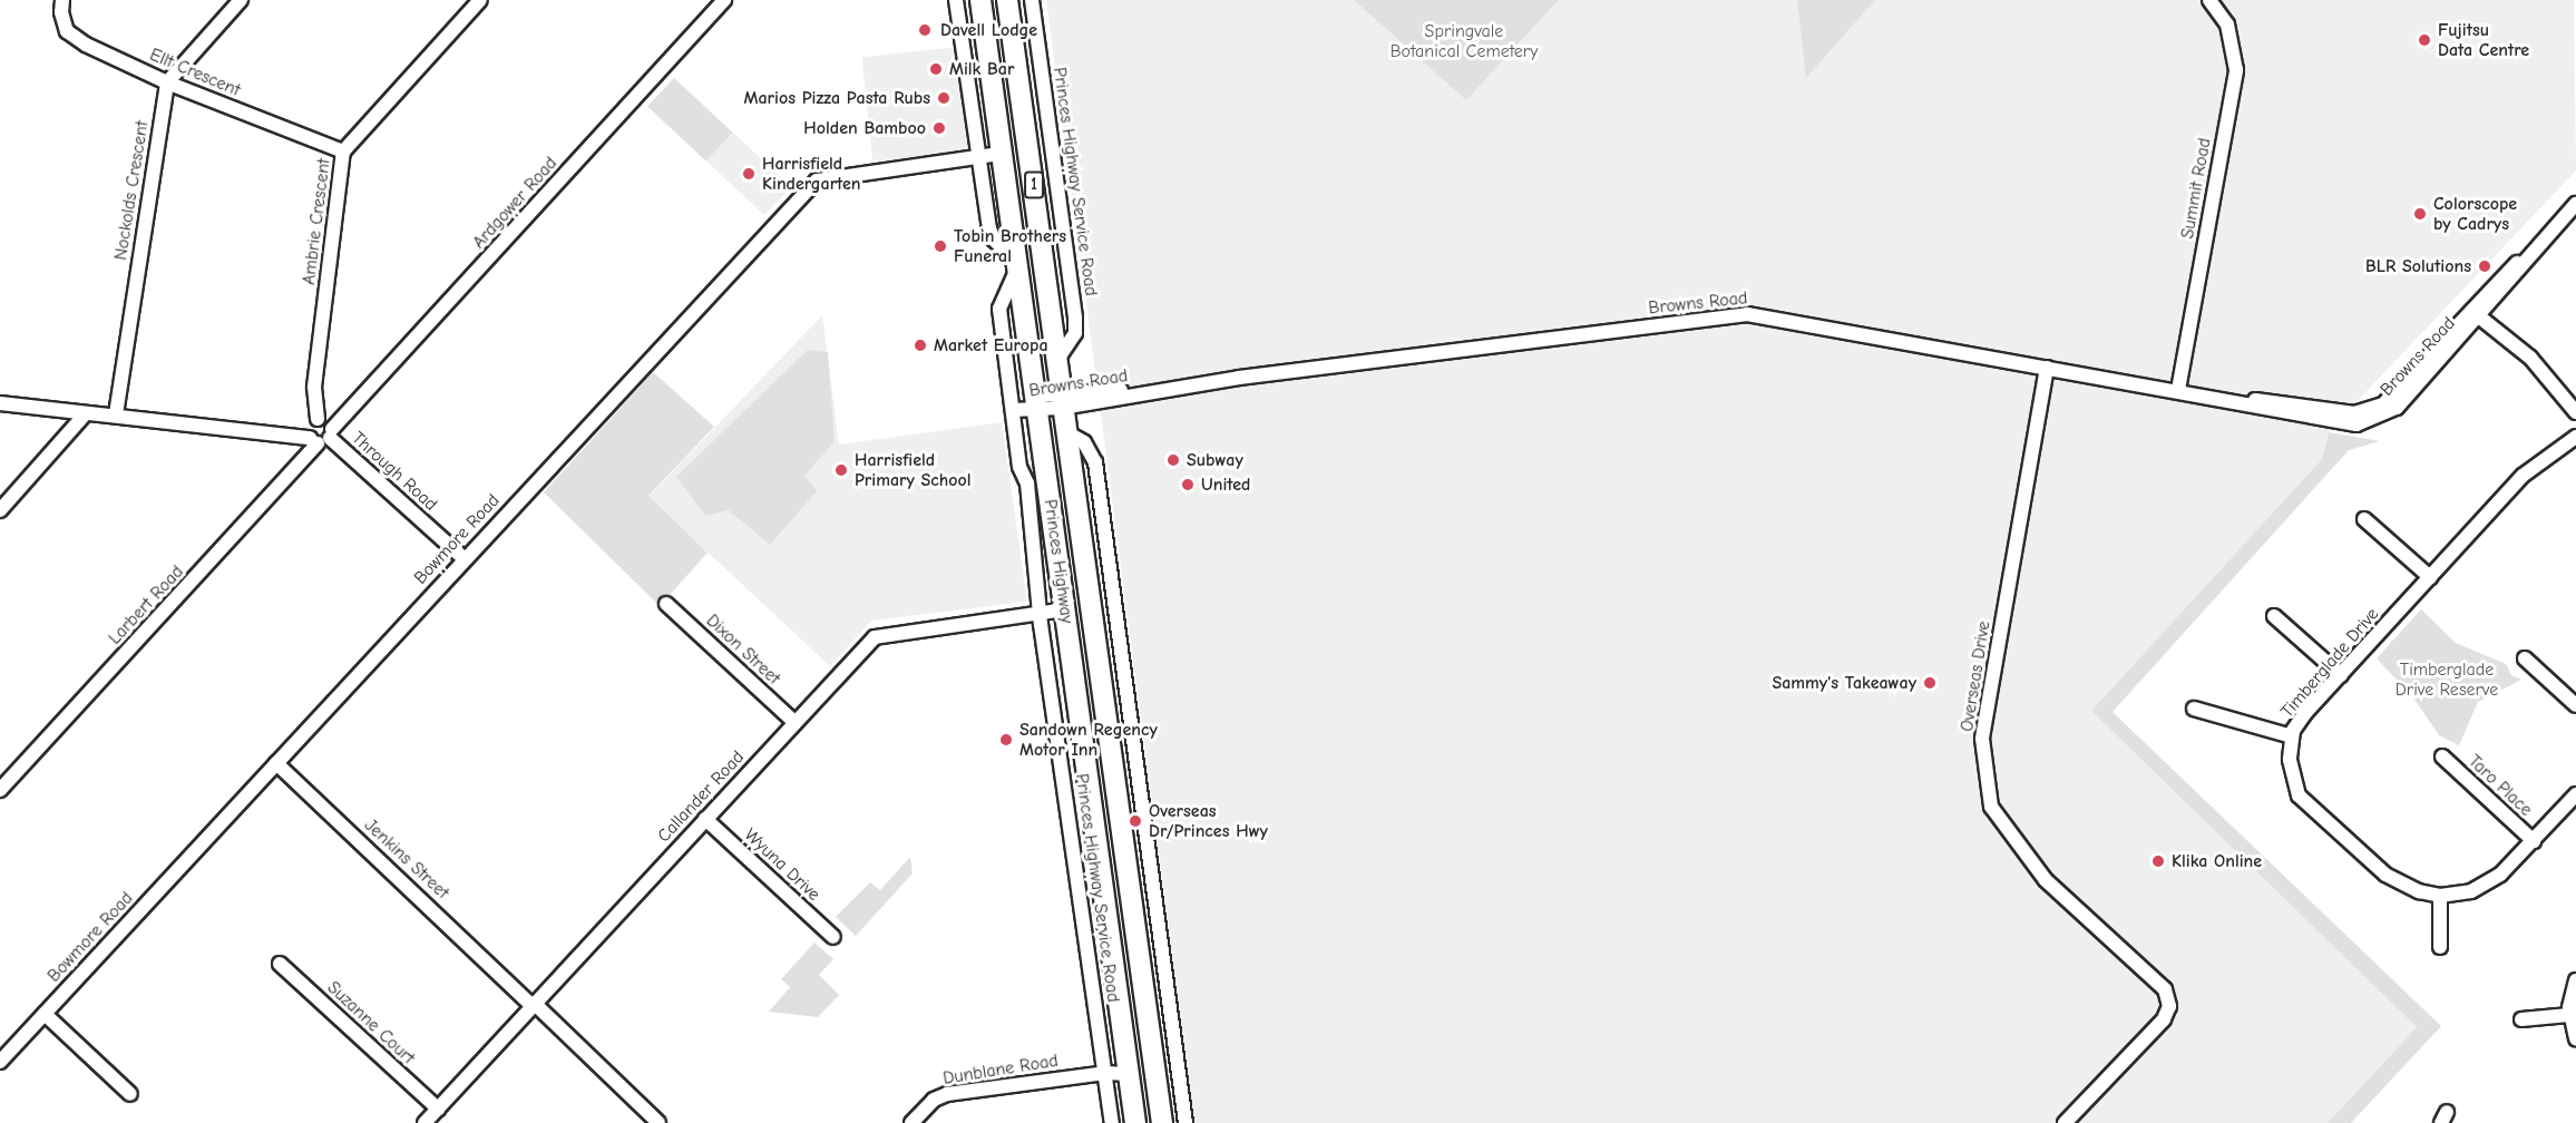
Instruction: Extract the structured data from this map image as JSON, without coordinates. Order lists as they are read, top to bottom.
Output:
{
  "streets": {
    "highway": ["1", "Princes Highway"],
    "street": [
      "Ellt Crescent",
      "Princes Highway Service Road",
      "Summit Road",
      "Nockolds Crescent",
      "Ardgower Road",
      "Ambrie Crescent",
      "Browns Road",
      "Through Road",
      "Bowmore Road",
      "Larbert Road",
      "Dixon Street",
      "Timberglade Drive",
      "Overseas Drive",
      "Taro Place",
      "Callander Road",
      "Jenkins Street",
      "Wyuna Drive",
      "Suzanne Court",
      "Dunblane Road"
    ]
  },
  "crossings": [
    ["Ellt Crescent", "Nockolds Crescent"],
    ["Ellt Crescent", "Ambrie Crescent"],
    ["Princes Highway Service Road", "Browns Road"],
    ["Princes Highway Service Road", "Princes Highway"],
    ["Princes Highway Service Road", "Callander Road"],
    ["Princes Highway Service Road", "Dunblane Road"],
    ["Summit Road", "Browns Road"],
    ["Ardgower Road", "Through Road"],
    ["Ardgower Road", "Larbert Road"],
    ["Ambrie Crescent", "Through Road"],
    ["Browns Road", "Princes Highway"],
    ["Browns Road", "Overseas Drive"],
    ["Through Road", "Bowmore Road"],
    ["Through Road", "Larbert Road"],
    ["Bowmore Road", "Princes Highway"],
    ["Bowmore Road", "Jenkins Street"],
    ["Princes Highway", "Callander Road"],
    ["Princes Highway", "Dunblane Road"],
    ["Dixon Street", "Callander Road"],
    ["Timberglade Drive", "Taro Place"],
    ["Callander Road", "Jenkins Street"],
    ["Callander Road", "Wyuna Drive"],
    ["Callander Road", "Suzanne Court"]
  ],
  "parks": ["Springvale Botanical Cemetery", "Timberglade Drive Reserve"],
  "places": [
    "Davell Lodge",
    "Fujitsu Data Centre",
    "Milk Bar",
    "Marios Pizza Pasta Rubs",
    "Holden Bamboo",
    "Harrisfield Kindergarten",
    "Colorscope by Cadrys",
    "Tobin Brothers Funeral",
    "BLR Solutions",
    "Market Europa",
    "Subway",
    "Harrisfield Primary School",
    "United",
    "Sammy's Takeaway",
    "Sandown Regency Motor Inn",
    "Overseas Dr/Princes Hwy",
    "Klika Online"
  ]
}
